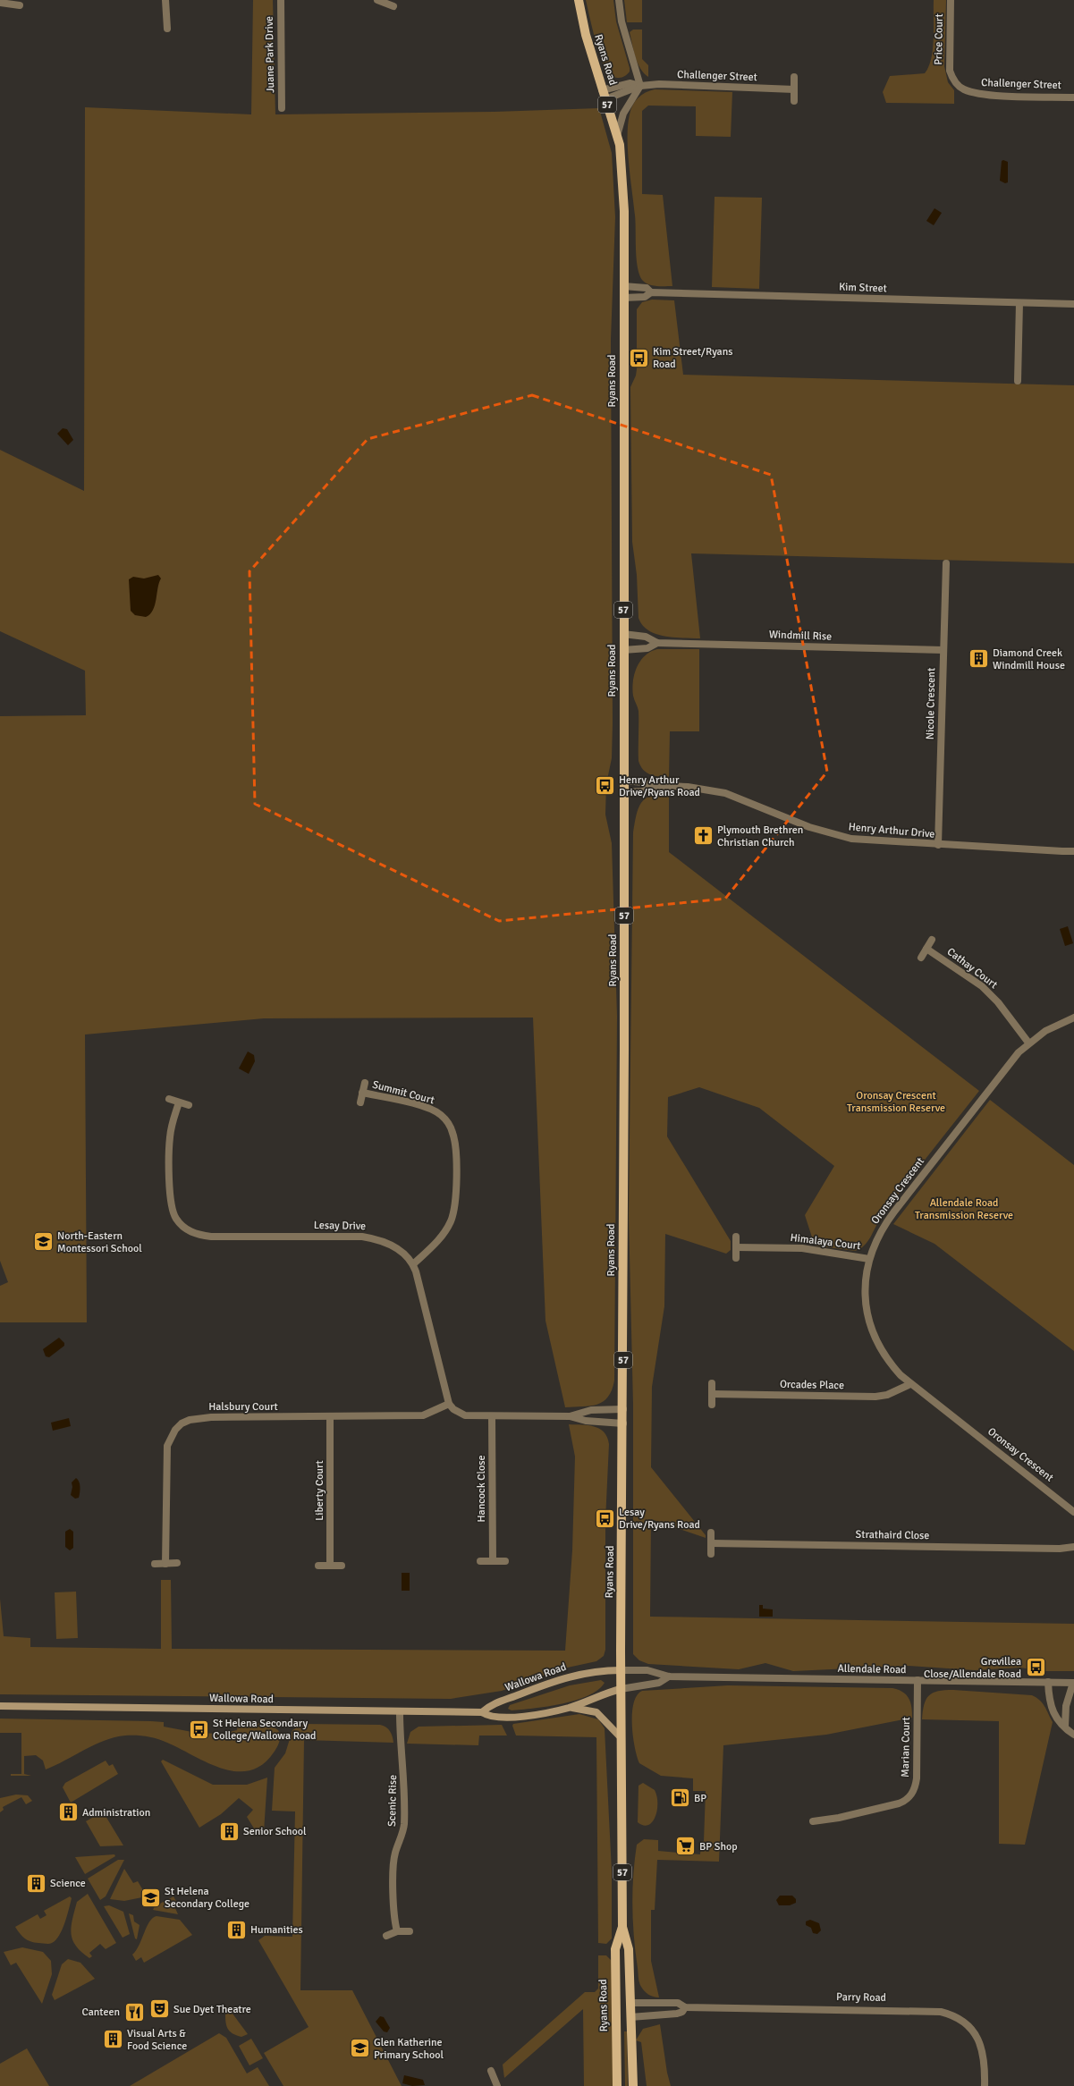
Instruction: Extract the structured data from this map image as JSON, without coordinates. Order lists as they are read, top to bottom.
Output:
{
  "streets": {
    "main road": [
      "Ryans Road",
      "57",
      "Wallowa Road",
      "Parry Road"
    ],
    "street": [
      "Price Court",
      "Juane Park Drive",
      "Challenger Street",
      "Kim Street",
      "Windmill Rise",
      "Nicole Crescent",
      "Henry Arthur Drive",
      "Cathay Court",
      "Summit Court",
      "Oronsay Crescent",
      "Lesay Drive",
      "Himalaya Court",
      "Orcades Place",
      "Halsbury Court",
      "Hancock Close",
      "Liberty Court",
      "Strathaird Close",
      "Allendale Road",
      "Marian Court",
      "Scenic Rise"
    ]
  },
  "crossings": [
    ["Price Court", "Challenger Street"],
    ["Ryans Road", "Challenger Street"],
    ["Ryans Road", "Kim Street"],
    ["Ryans Road", "Windmill Rise"],
    ["Ryans Road", "Henry Arthur Drive"],
    ["Ryans Road", "Allendale Road"],
    ["Ryans Road", "Wallowa Road"],
    ["Ryans Road", "Parry Road"],
    ["Windmill Rise", "Nicole Crescent"],
    ["Nicole Crescent", "Henry Arthur Drive"],
    ["Cathay Court", "Oronsay Crescent"],
    ["Summit Court", "Lesay Drive"],
    ["Oronsay Crescent", "Himalaya Court"],
    ["Oronsay Crescent", "Orcades Place"],
    ["Halsbury Court", "Liberty Court"],
    ["Allendale Road", "Wallowa Road"],
    ["Allendale Road", "Marian Court"],
    ["Wallowa Road", "Scenic Rise"]
  ],
  "parks": ["Oronsay Crescent Transmission Reserve", "Allendale Road Transmission Reserve"],
  "places": {
    "bus stop": [
      "Kim Street/Ryans Road",
      "Henry Arthur Drive/Ryans Road",
      "Lesay Drive/Ryans Road",
      "Grevillea Close/Allendale Road",
      "St Helena Secondary College/Wallowa Road"
    ],
    "building": [
      "Diamond Creek Windmill House",
      "Administration",
      "Senior School",
      "Science",
      "Humanities",
      "Visual Arts & Food Science"
    ],
    "church": ["Plymouth Brethren Christian Church"],
    "school or university": ["North-Eastern Montessori School", "St Helena Secondary College", "Glen Katherine Primary School"],
    "fuel station": ["BP"],
    "supermarket": ["BP Shop"],
    "theatre": ["Sue Dyet Theatre"],
    "restaurant": ["Canteen"]
  }
}
